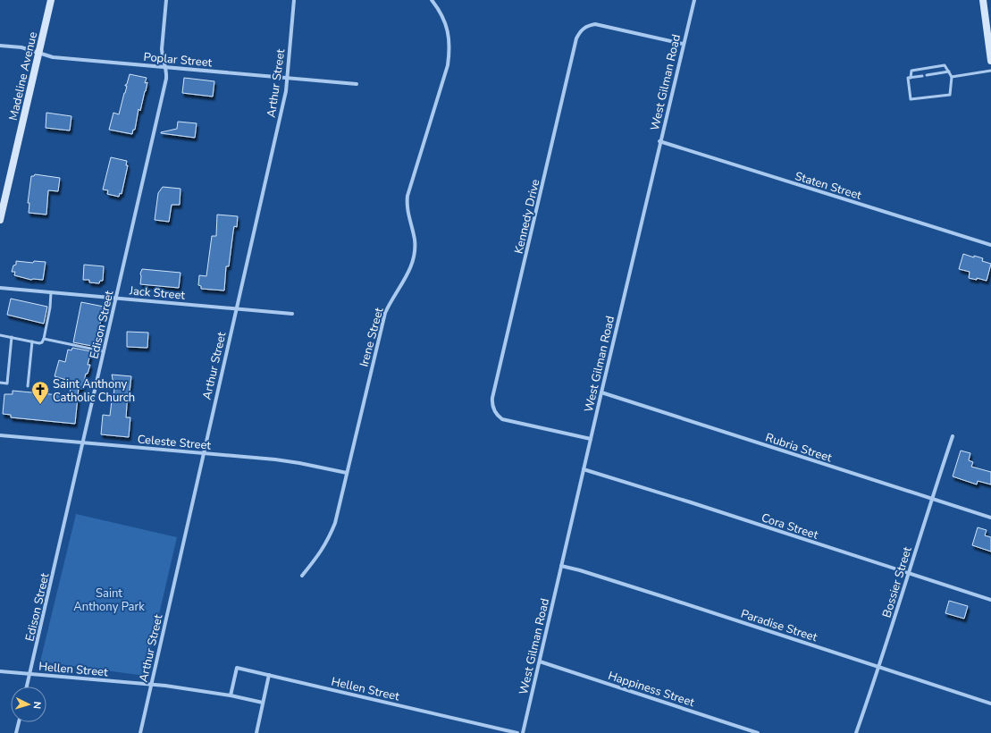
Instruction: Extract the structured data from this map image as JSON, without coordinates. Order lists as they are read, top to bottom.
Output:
{
  "streets": {
    "street": [
      "Poplar Street",
      "Madeline Avenue",
      "West Gilman Road",
      "Arthur Street",
      "Staten Street",
      "Kennedy Drive",
      "Jack Street",
      "Edison Street",
      "Irene Street",
      "Celeste Street",
      "Rubria Street",
      "Cora Street",
      "Bossier Street",
      "Paradise Street",
      "Hellen Street",
      "Happiness Street"
    ]
  },
  "crossings": [
    ["Poplar Street", "Madeline Avenue"],
    ["Poplar Street", "Arthur Street"],
    ["Poplar Street", "Edison Street"],
    ["West Gilman Road", "Staten Street"],
    ["West Gilman Road", "Kennedy Drive"],
    ["West Gilman Road", "Rubria Street"],
    ["West Gilman Road", "Cora Street"],
    ["West Gilman Road", "Paradise Street"],
    ["West Gilman Road", "Happiness Street"],
    ["Arthur Street", "Jack Street"],
    ["Arthur Street", "Celeste Street"],
    ["Arthur Street", "Hellen Street"],
    ["Jack Street", "Edison Street"],
    ["Edison Street", "Celeste Street"],
    ["Edison Street", "Hellen Street"],
    ["Irene Street", "Celeste Street"],
    ["Rubria Street", "Bossier Street"],
    ["Cora Street", "Bossier Street"],
    ["Bossier Street", "Paradise Street"]
  ],
  "parks": ["Saint Anthony Park"],
  "places": {
    "church": ["Saint Anthony Catholic Church"]
  },
  "north": "right"
}
